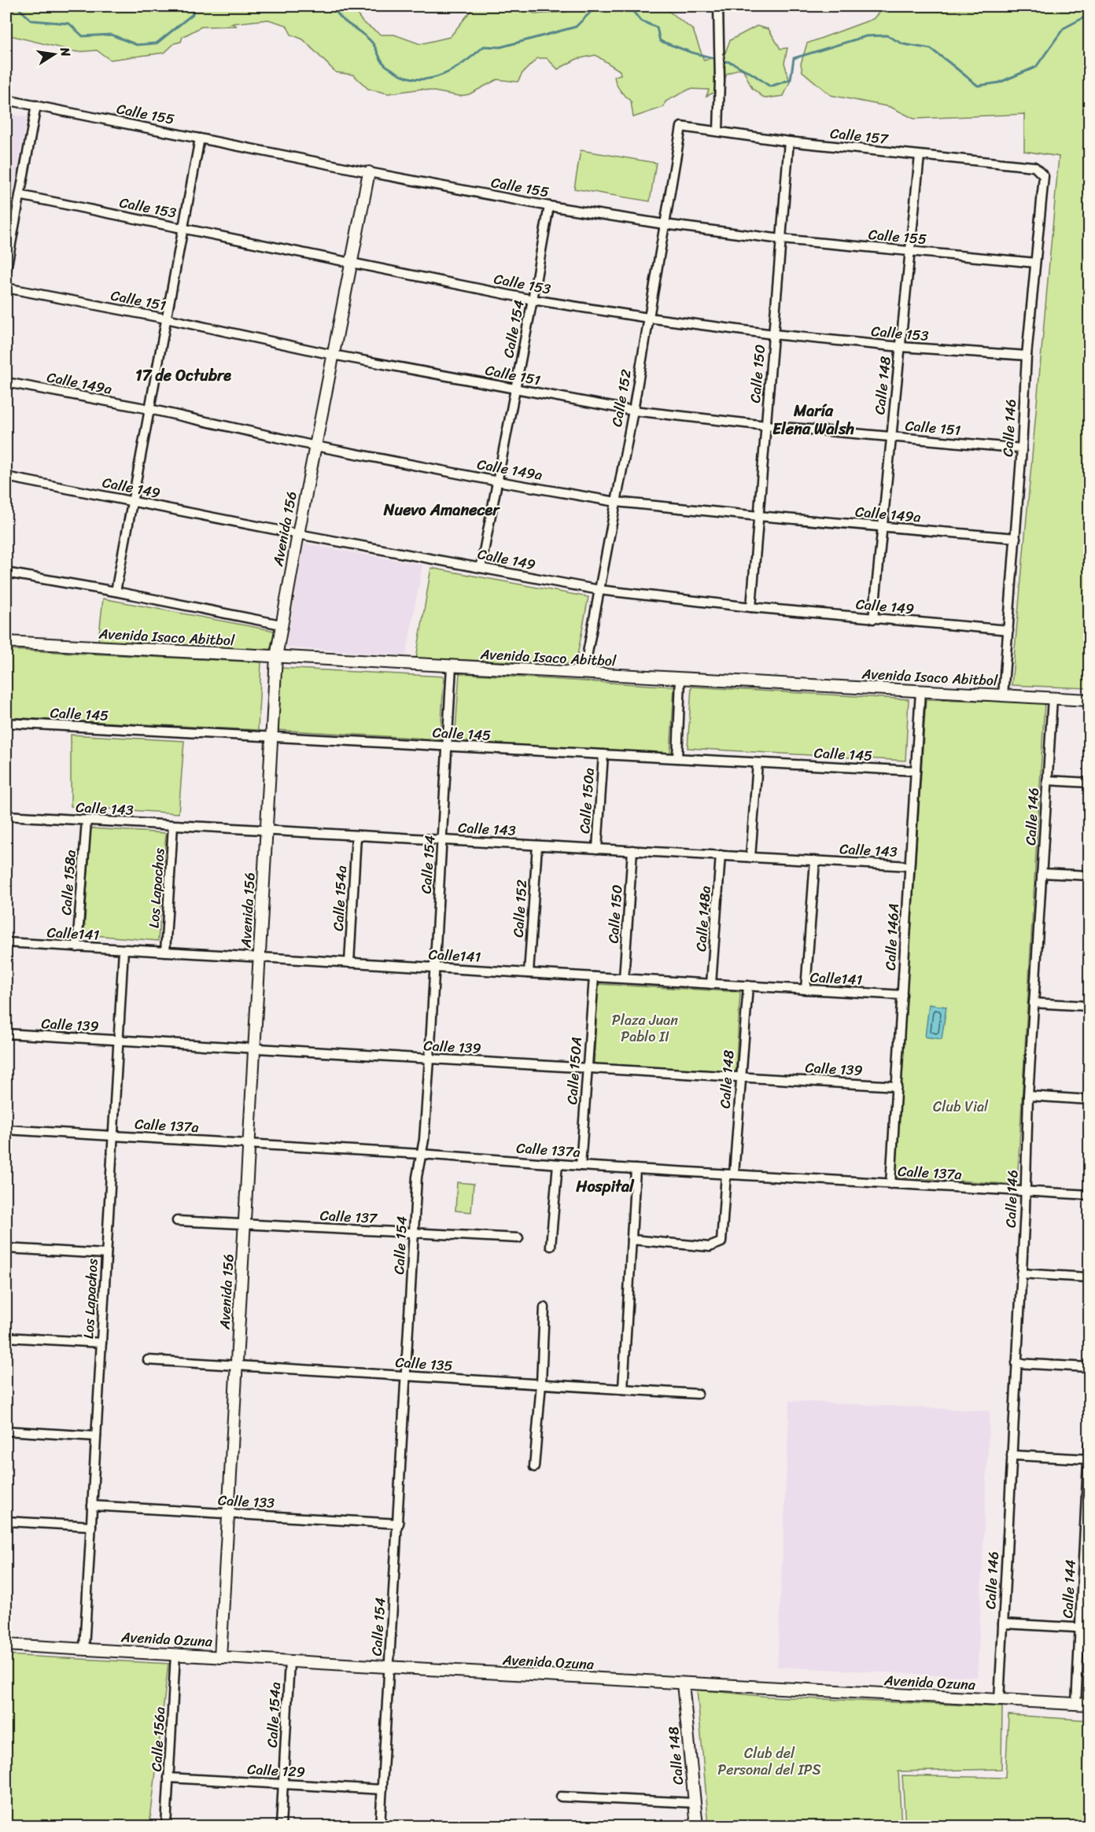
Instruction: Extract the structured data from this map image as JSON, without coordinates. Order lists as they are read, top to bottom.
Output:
{
  "streets": {
    "main road": [
      "Calle 148",
      "Avenida 156",
      "Avenida Isaco Abitbol",
      "Avenida Ozuna"
    ],
    "street": [
      "Calle 155",
      "Calle 157",
      "Calle 153",
      "Calle 151",
      "Calle 154",
      "Calle 150",
      "Calle 149a",
      "Calle 152",
      "Calle 146",
      "Calle 149",
      "Calle 145",
      "Calle 150a",
      "Calle 143",
      "Calle 158a",
      "Los Lapachos",
      "Calle 154a",
      "Calle 148a",
      "Calle141",
      "Calle 146A",
      "Calle 139",
      "Calle 150A",
      "Calle 137a",
      "Calle 137",
      "Calle 135",
      "Calle 133",
      "Calle 144",
      "Calle 156a",
      "Calle 129"
    ]
  },
  "crossings": [
    ["Calle 155", "Calle 154"],
    ["Calle 155", "Calle 150"],
    ["Calle 155", "Calle 148"],
    ["Calle 155", "Calle 152"],
    ["Calle 155", "Calle 146"],
    ["Calle 155", "Avenida 156"],
    ["Calle 157", "Calle 150"],
    ["Calle 157", "Calle 148"],
    ["Calle 157", "Calle 152"],
    ["Calle 157", "Calle 146"],
    ["Calle 153", "Calle 154"],
    ["Calle 153", "Calle 150"],
    ["Calle 153", "Calle 148"],
    ["Calle 153", "Calle 152"],
    ["Calle 153", "Calle 146"],
    ["Calle 153", "Avenida 156"],
    ["Calle 151", "Calle 154"],
    ["Calle 151", "Calle 150"],
    ["Calle 151", "Calle 148"],
    ["Calle 151", "Calle 152"],
    ["Calle 151", "Calle 146"],
    ["Calle 151", "Avenida 156"],
    ["Calle 154", "Calle 149a"],
    ["Calle 154", "Calle 149"],
    ["Calle 154", "Avenida Isaco Abitbol"],
    ["Calle 154", "Calle 145"],
    ["Calle 154", "Calle 143"],
    ["Calle 154", "Calle141"],
    ["Calle 154", "Calle 139"],
    ["Calle 154", "Calle 137a"],
    ["Calle 154", "Calle 137"],
    ["Calle 154", "Calle 135"],
    ["Calle 154", "Calle 133"],
    ["Calle 154", "Avenida Ozuna"],
    ["Calle 154", "Calle 129"],
    ["Calle 150", "Calle 149a"],
    ["Calle 150", "Calle 149"],
    ["Calle 150", "Calle 143"],
    ["Calle 150", "Calle141"],
    ["Calle 149a", "Calle 148"],
    ["Calle 149a", "Calle 152"],
    ["Calle 149a", "Calle 146"],
    ["Calle 149a", "Avenida 156"],
    ["Calle 148", "Calle 149"],
    ["Calle 148", "Calle141"],
    ["Calle 148", "Calle 139"],
    ["Calle 148", "Calle 137a"],
    ["Calle 148", "Avenida Ozuna"],
    ["Calle 152", "Calle 149"],
    ["Calle 152", "Avenida Isaco Abitbol"],
    ["Calle 152", "Calle 143"],
    ["Calle 152", "Calle141"],
    ["Calle 146", "Calle 149"],
    ["Calle 146", "Avenida Isaco Abitbol"],
    ["Calle 146", "Calle 137a"],
    ["Calle 146", "Avenida Ozuna"],
    ["Calle 149", "Avenida 156"],
    ["Avenida 156", "Avenida Isaco Abitbol"],
    ["Avenida 156", "Calle 145"],
    ["Avenida 156", "Calle 143"],
    ["Avenida 156", "Calle141"],
    ["Avenida 156", "Calle 139"],
    ["Avenida 156", "Calle 137a"],
    ["Avenida 156", "Calle 137"],
    ["Avenida 156", "Calle 135"],
    ["Avenida 156", "Calle 133"],
    ["Avenida 156", "Avenida Ozuna"],
    ["Avenida Isaco Abitbol", "Calle 146A"],
    ["Calle 145", "Calle 150a"],
    ["Calle 145", "Calle 146A"],
    ["Calle 150a", "Calle 143"],
    ["Calle 143", "Calle 158a"],
    ["Calle 143", "Los Lapachos"],
    ["Calle 143", "Calle 154a"],
    ["Calle 143", "Calle 148a"],
    ["Calle 143", "Calle 146A"],
    ["Calle 158a", "Calle141"],
    ["Los Lapachos", "Calle141"],
    ["Los Lapachos", "Calle 139"],
    ["Los Lapachos", "Calle 137a"],
    ["Los Lapachos", "Calle 133"],
    ["Los Lapachos", "Avenida Ozuna"],
    ["Calle 154a", "Calle141"],
    ["Calle 154a", "Avenida Ozuna"],
    ["Calle 154a", "Calle 129"],
    ["Calle 148a", "Calle141"],
    ["Calle141", "Calle 146A"],
    ["Calle141", "Calle 150A"],
    ["Calle 146A", "Calle 139"],
    ["Calle 146A", "Calle 137a"],
    ["Calle 139", "Calle 150A"],
    ["Calle 150A", "Calle 137a"],
    ["Calle 144", "Avenida Ozuna"],
    ["Avenida Ozuna", "Calle 156a"],
    ["Calle 156a", "Calle 129"]
  ],
  "districts": [
    "17 de Octubre",
    "María Elena Walsh",
    "Nuevo Amanecer",
    "Hospital"
  ],
  "parks": ["Plaza Juan Pablo II", "Club Vial", "Club del Personal del IPS"],
  "north": "right"
}
